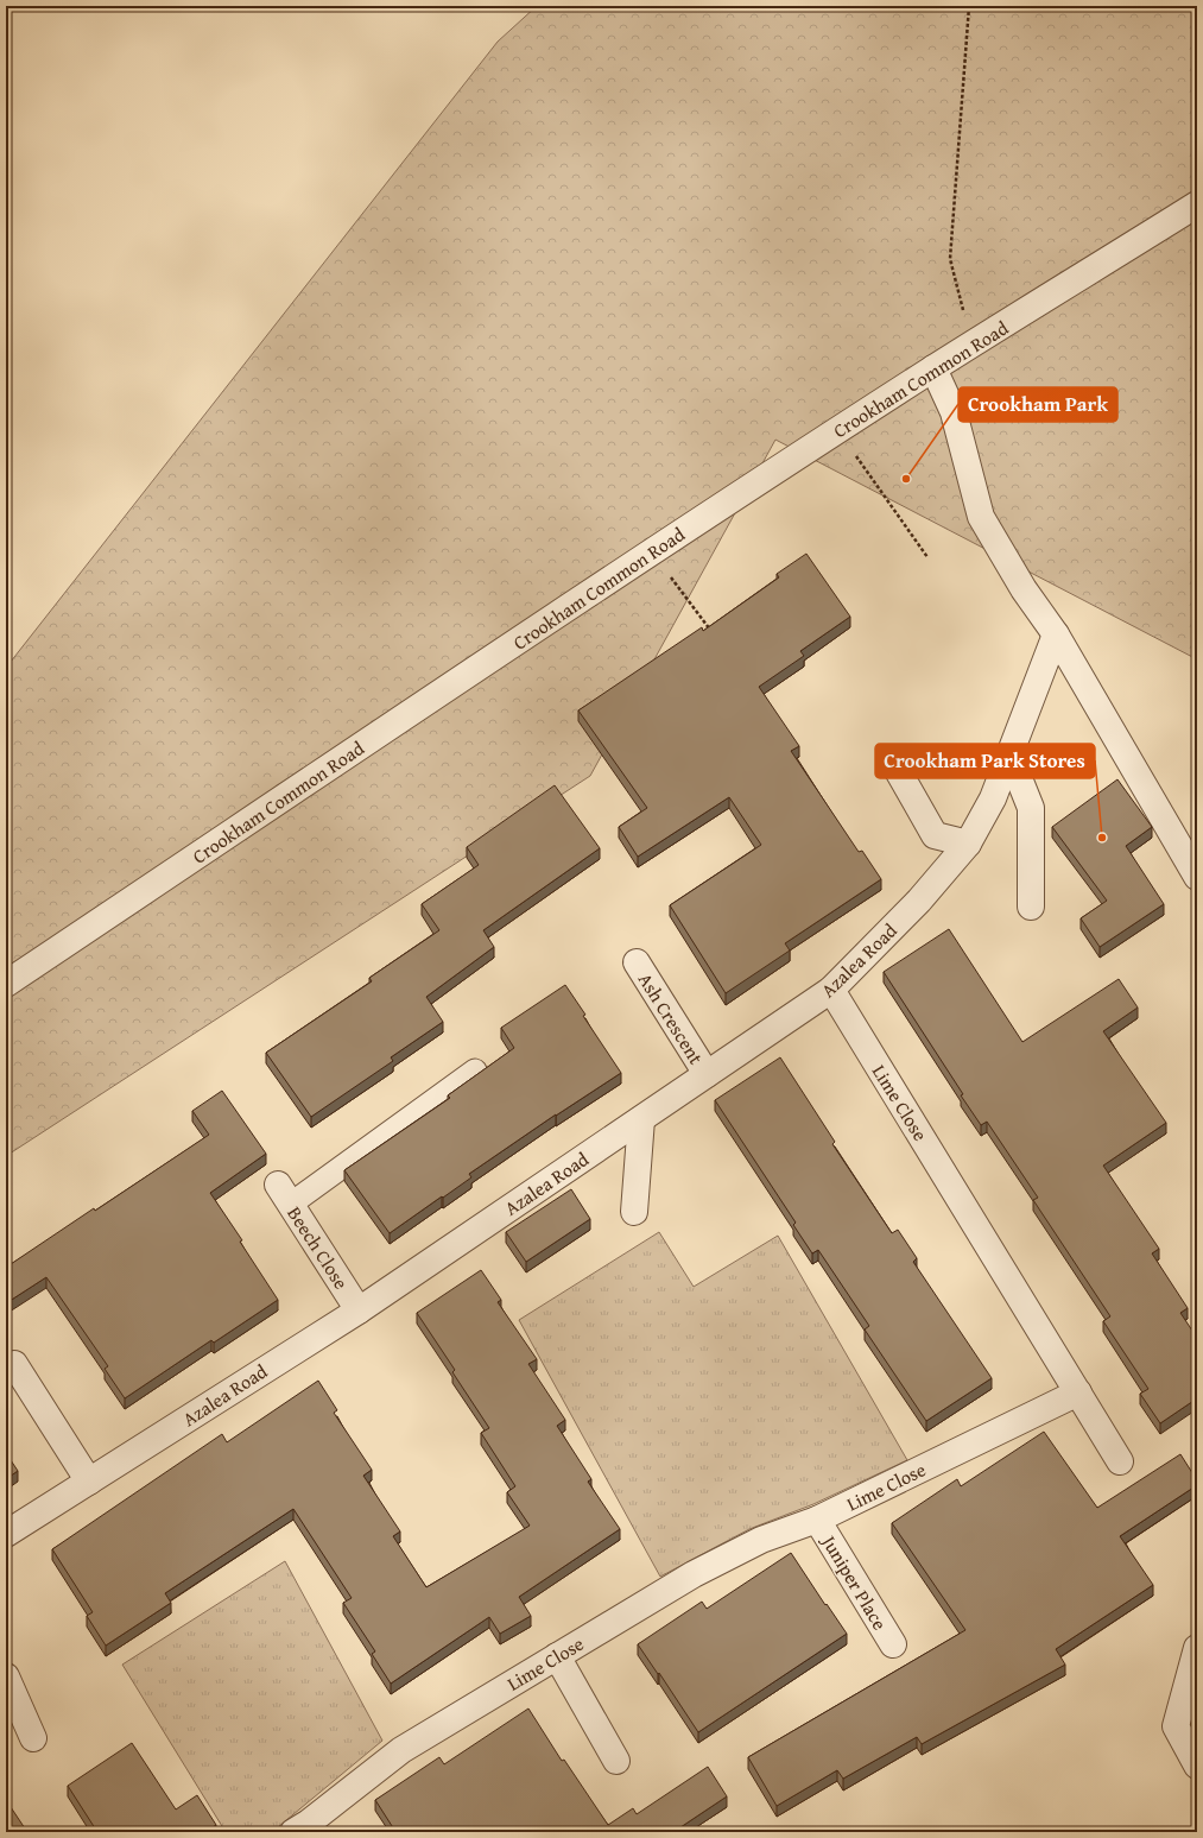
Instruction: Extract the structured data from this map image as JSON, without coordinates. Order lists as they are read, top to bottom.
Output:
{
  "streets": {
    "street": [
      "Crookham Common Road",
      "Azalea Road",
      "Ash Crescent",
      "Lime Close",
      "Beech Close",
      "Juniper Place"
    ]
  },
  "crossings": [
    ["Azalea Road", "Ash Crescent"],
    ["Azalea Road", "Lime Close"],
    ["Azalea Road", "Beech Close"],
    ["Lime Close", "Juniper Place"]
  ],
  "places": ["Crookham Park", "Crookham Park Stores"]
}
